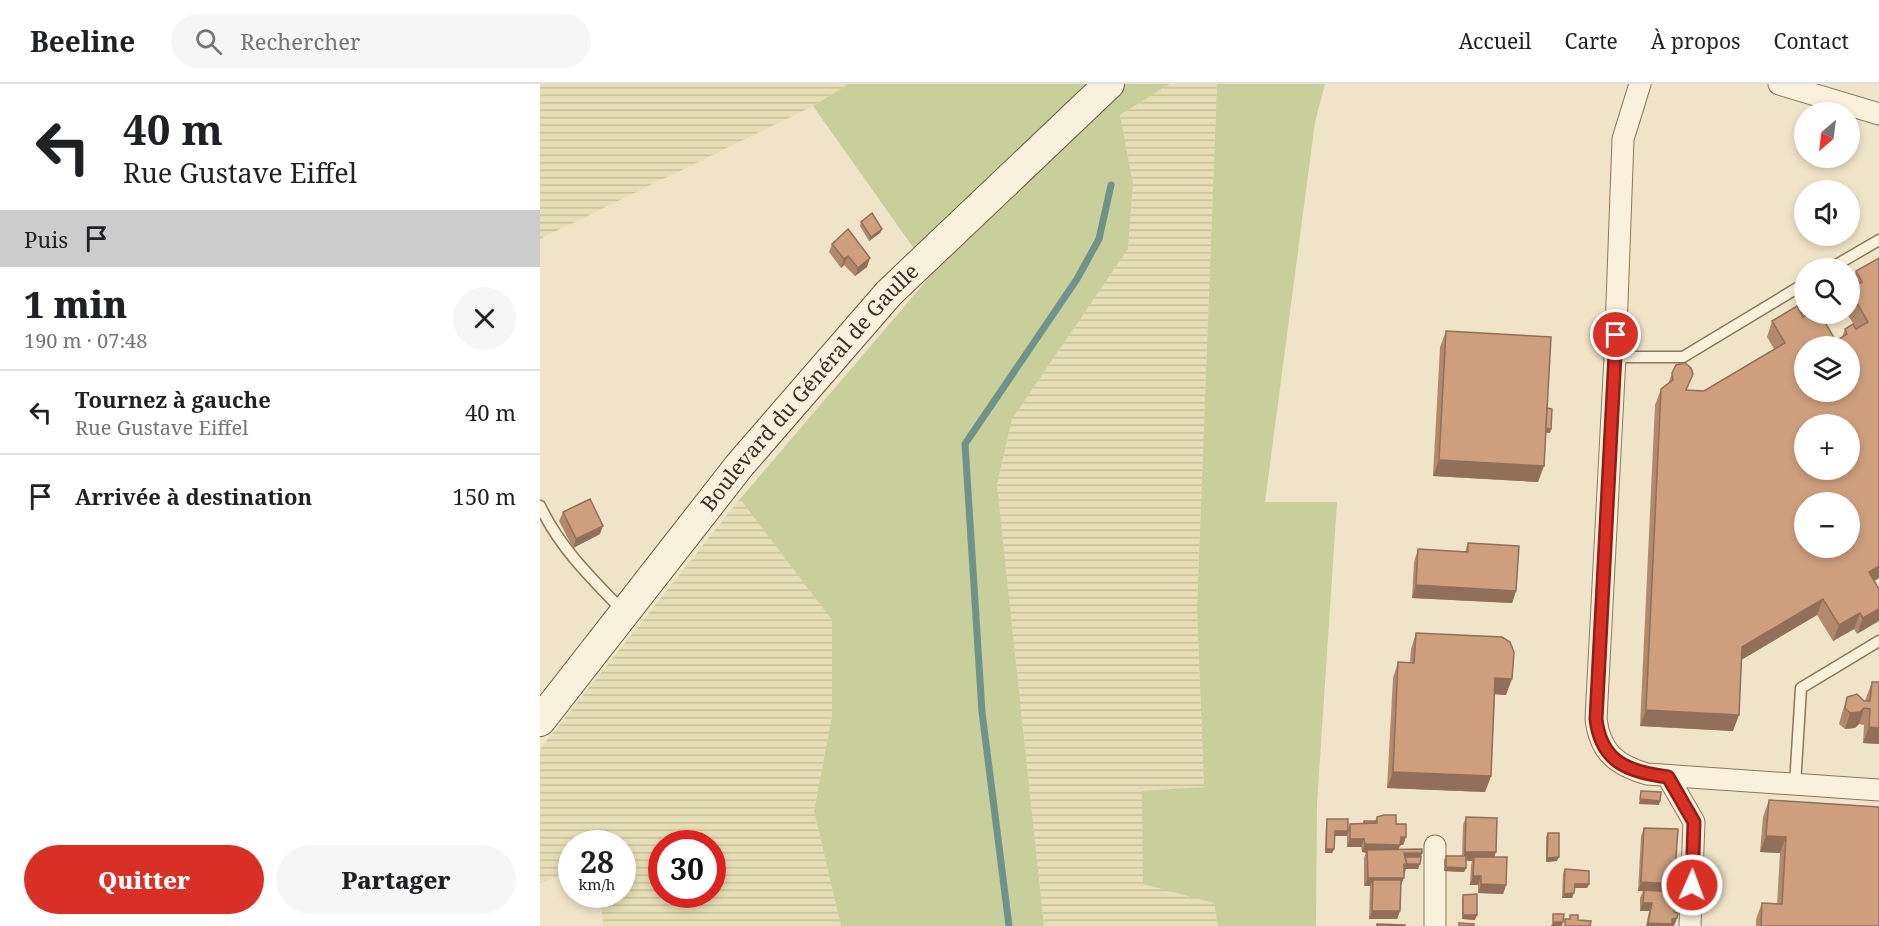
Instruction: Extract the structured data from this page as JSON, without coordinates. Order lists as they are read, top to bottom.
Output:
{
  "streets": {
    "street": ["Boulevard du Général de Gaulle"]
  },
  "north": "bottom left",
  "page": {
    "header": "Beeline",
    "search": "Rechercher",
    "nav": [
      "Accueil",
      "Carte",
      "À propos",
      "Contact"
    ],
    "turn": ["40 m", "Rue Gustave Eiffel"],
    "map_buttons": ["+", "−"],
    "then": "Puis",
    "heading": ["1 min", "190 m · 07:48"],
    "list": [
      {
        "name": "Tournez à gauche",
        "note": "Rue Gustave Eiffel",
        "value": "40 m"
      },
      {
        "name": "Arrivée à destination",
        "value": "150 m"
      }
    ],
    "speed": "28 km/h",
    "limit": "30",
    "buttons": ["Quitter", "Partager"]
  }
}
